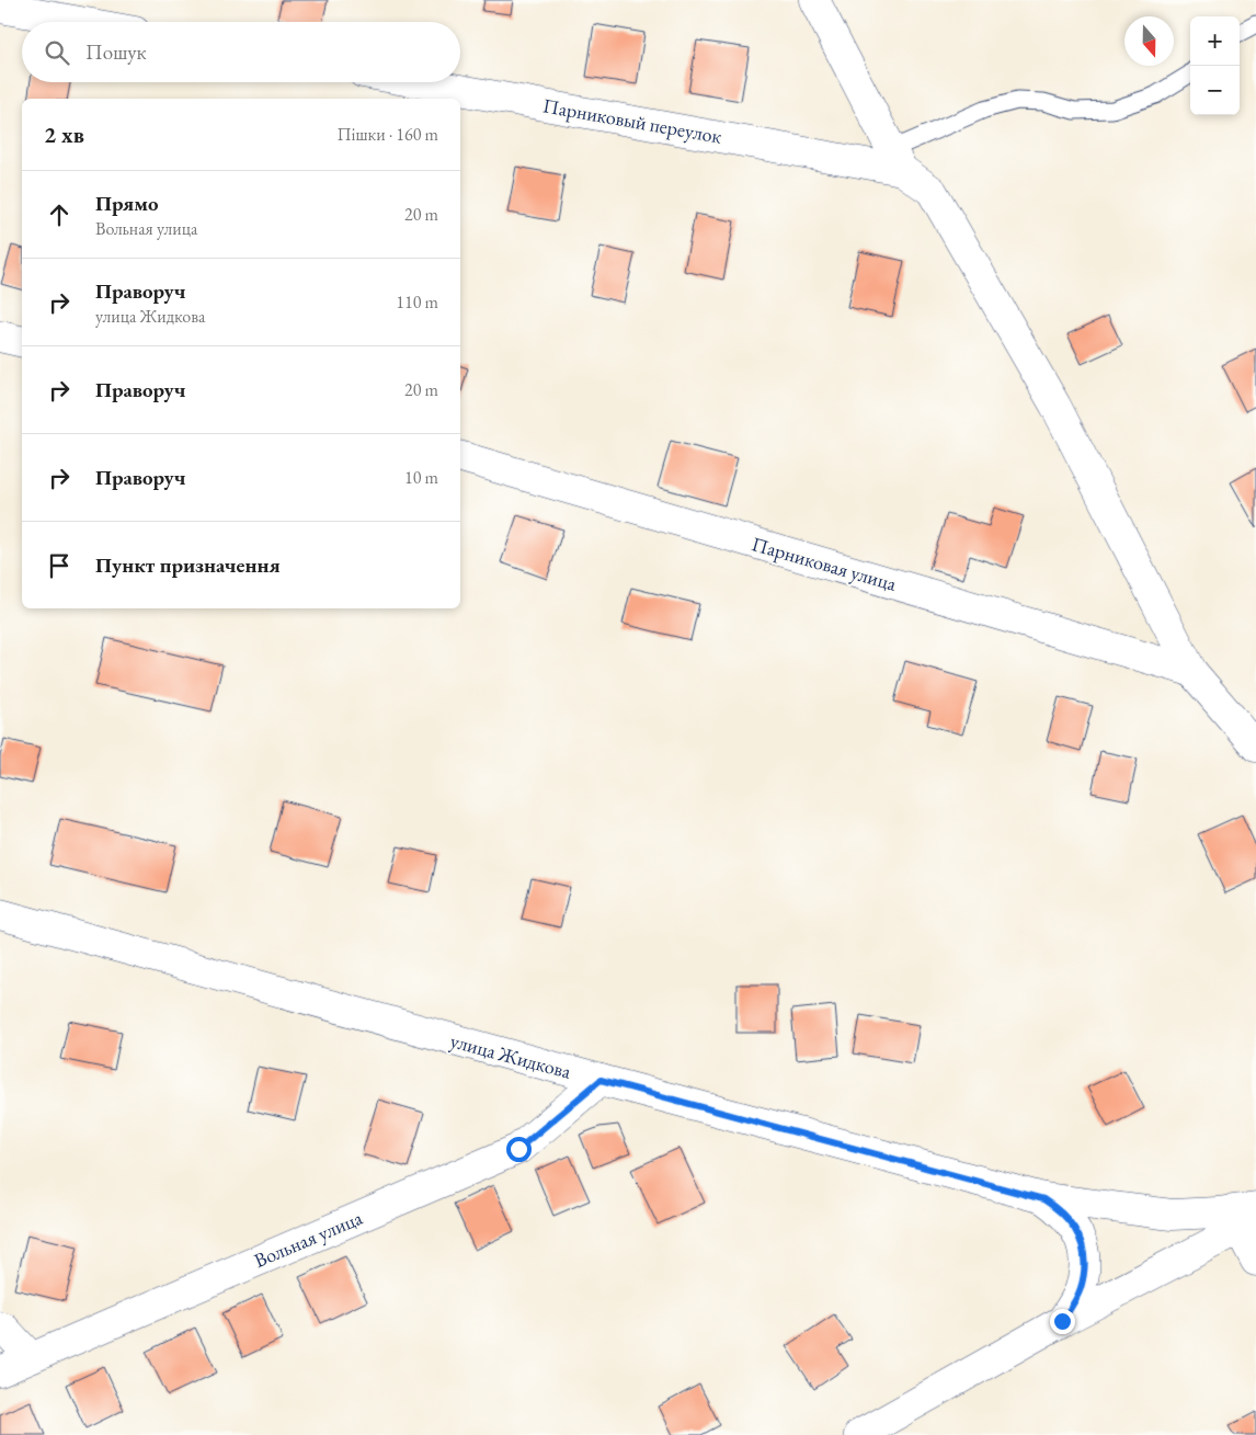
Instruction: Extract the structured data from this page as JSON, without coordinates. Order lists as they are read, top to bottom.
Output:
{
  "streets": {
    "street": [
      "Парниковый переулок",
      "Парниковая улица",
      "улица Жидкова",
      "Вольная улица"
    ]
  },
  "crossings": [
    ["улица Жидкова", "Вольная улица"]
  ],
  "north": "bottom",
  "page": {
    "map_buttons": ["+", "−"],
    "search": "Пошук",
    "heading": ["2 хв", "Пішки · 160 m"],
    "list": [
      ["Прямо", "Вольная улица", "20 m"],
      ["Праворуч", "улица Жидкова", "110 m"],
      ["Праворуч", "20 m"],
      ["Праворуч", "10 m"],
      "Пункт призначення"
    ]
  }
}
